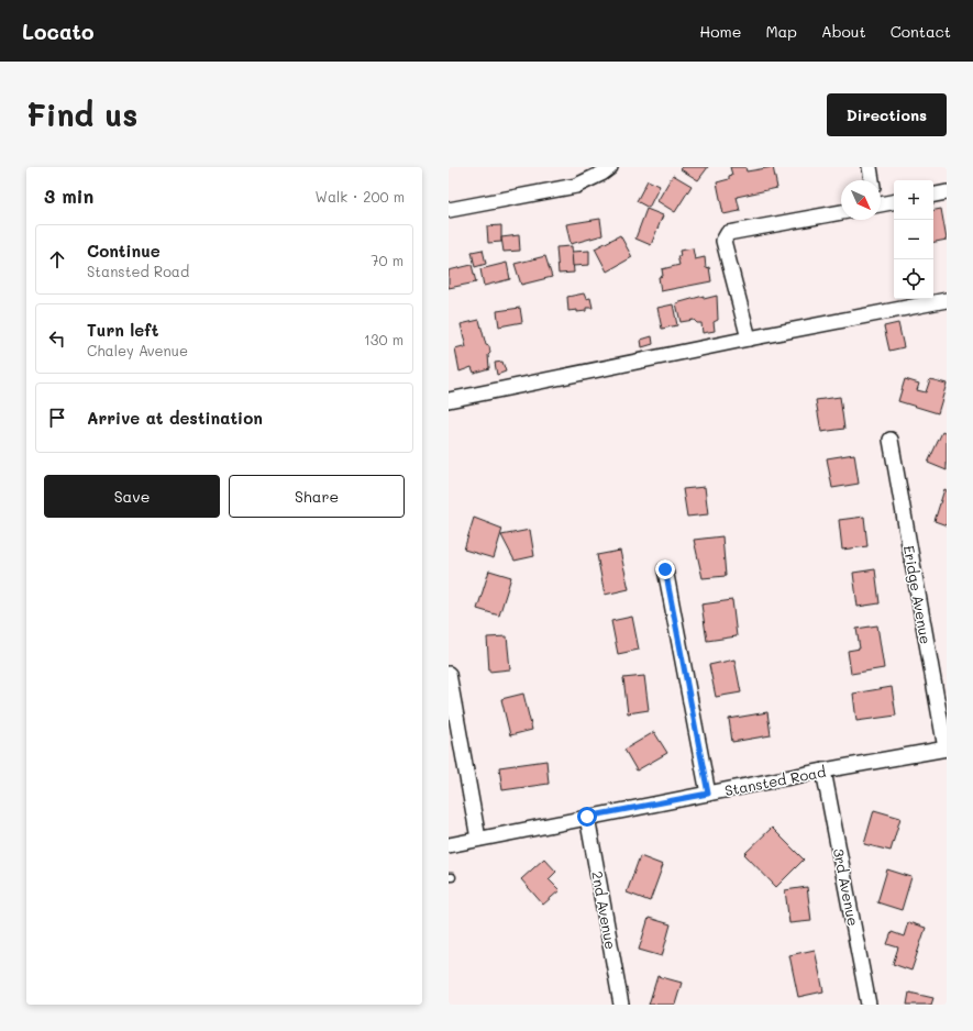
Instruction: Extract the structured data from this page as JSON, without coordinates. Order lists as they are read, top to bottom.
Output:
{
  "streets": {
    "street": [
      "Eridge Avenue",
      "Stansted Road",
      "3rd Avenue",
      "2nd Avenue"
    ]
  },
  "crossings": [
    ["Eridge Avenue", "Stansted Road"],
    ["Stansted Road", "3rd Avenue"],
    ["Stansted Road", "2nd Avenue"]
  ],
  "north": "bottom right",
  "page": {
    "header": "Locato",
    "nav": [
      "Home",
      "Map",
      "About",
      "Contact"
    ],
    "buttons": [
      "Directions",
      ["Save", "Share"]
    ],
    "title": "Find us",
    "heading": ["3 min", "Walk · 200 m"],
    "map_buttons": ["+", "−"],
    "list": [
      ["Continue", "Stansted Road", "70 m"],
      ["Turn left", "Chaley Avenue", "130 m"],
      "Arrive at destination"
    ]
  }
}
